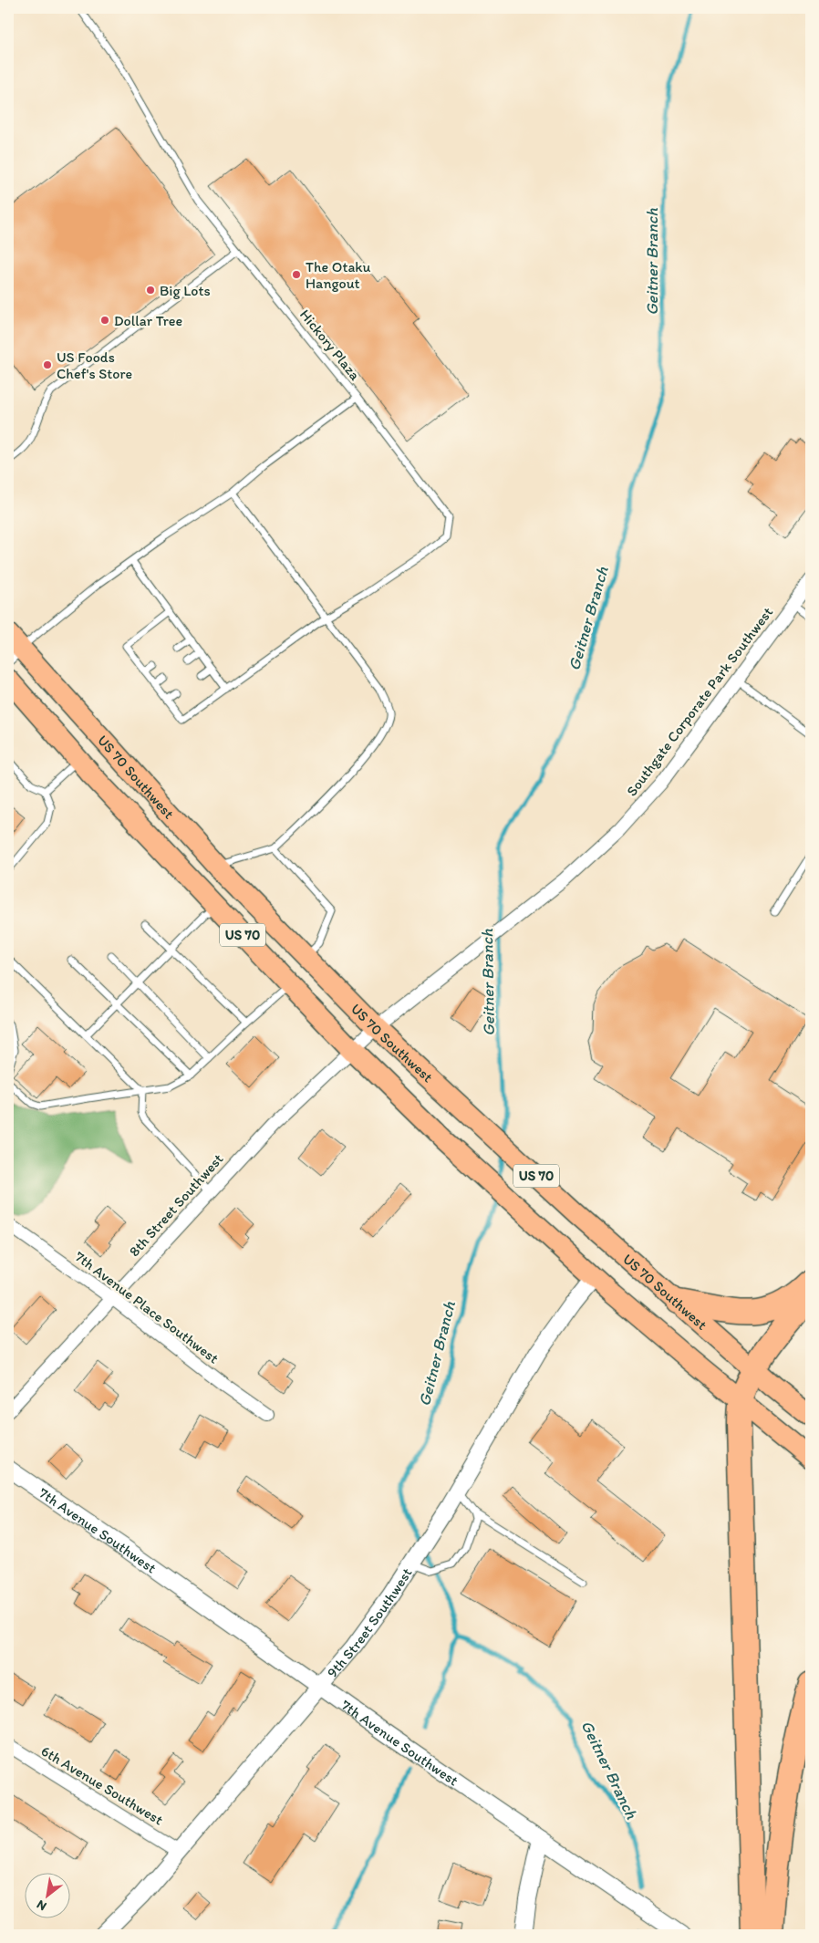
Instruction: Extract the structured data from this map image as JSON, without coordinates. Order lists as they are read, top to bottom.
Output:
{
  "streets": {
    "main road": ["US 70 Southwest", "US 70"],
    "street": [
      "Southgate Corporate Park Southwest",
      "8th Street Southwest",
      "7th Avenue Place Southwest",
      "7th Avenue Southwest",
      "9th Street Southwest",
      "6th Avenue Southwest"
    ],
    "lane": ["Hickory Plaza"]
  },
  "crossings": [
    ["Hickory Plaza", "US 70 Southwest"],
    ["Southgate Corporate Park Southwest", "US 70 Southwest"],
    ["Southgate Corporate Park Southwest", "8th Street Southwest"],
    ["US 70 Southwest", "8th Street Southwest"],
    ["US 70 Southwest", "9th Street Southwest"],
    ["8th Street Southwest", "7th Avenue Place Southwest"],
    ["7th Avenue Southwest", "9th Street Southwest"],
    ["9th Street Southwest", "6th Avenue Southwest"]
  ],
  "water": ["Geitner Branch"],
  "places": [
    "The Otaku Hangout",
    "Big Lots",
    "Dollar Tree",
    "US Foods Chef's Store"
  ],
  "north": "bottom left"
}
